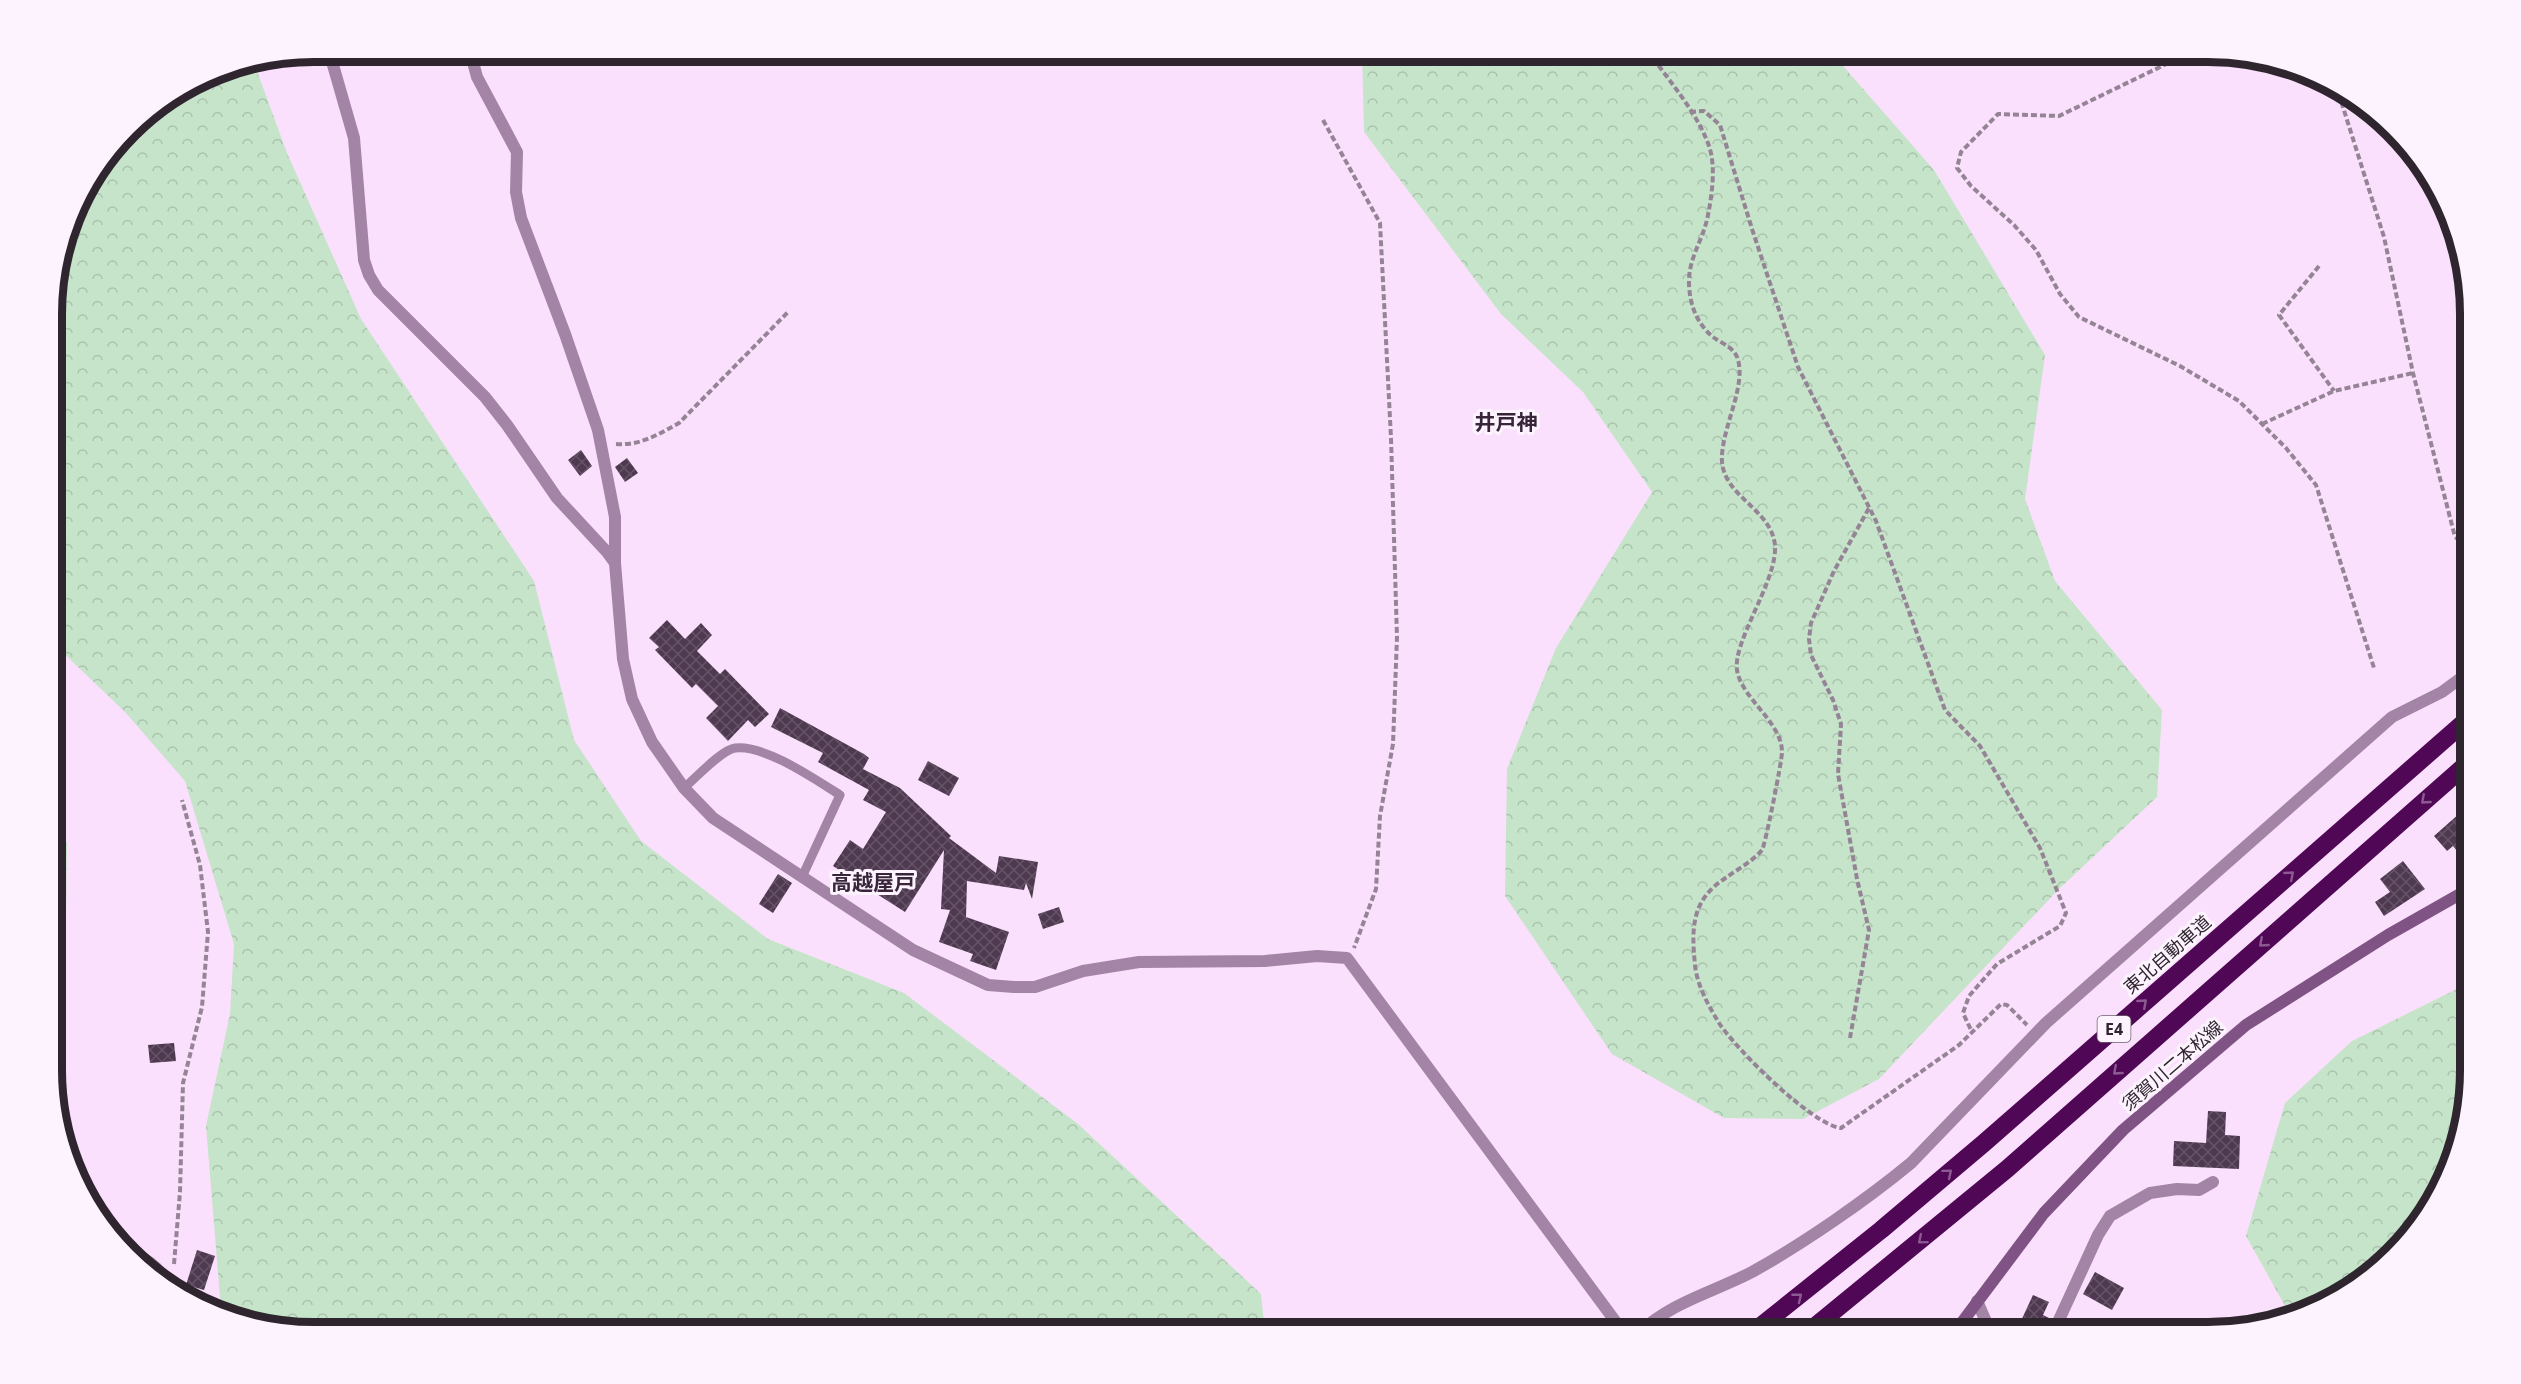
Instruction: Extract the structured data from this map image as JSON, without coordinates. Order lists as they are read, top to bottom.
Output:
{
  "streets": {
    "highway": ["東北自動車道", "E4"],
    "main road": ["須賀川二本松線"]
  },
  "districts": ["井戸神", "高越屋戸"]
}
